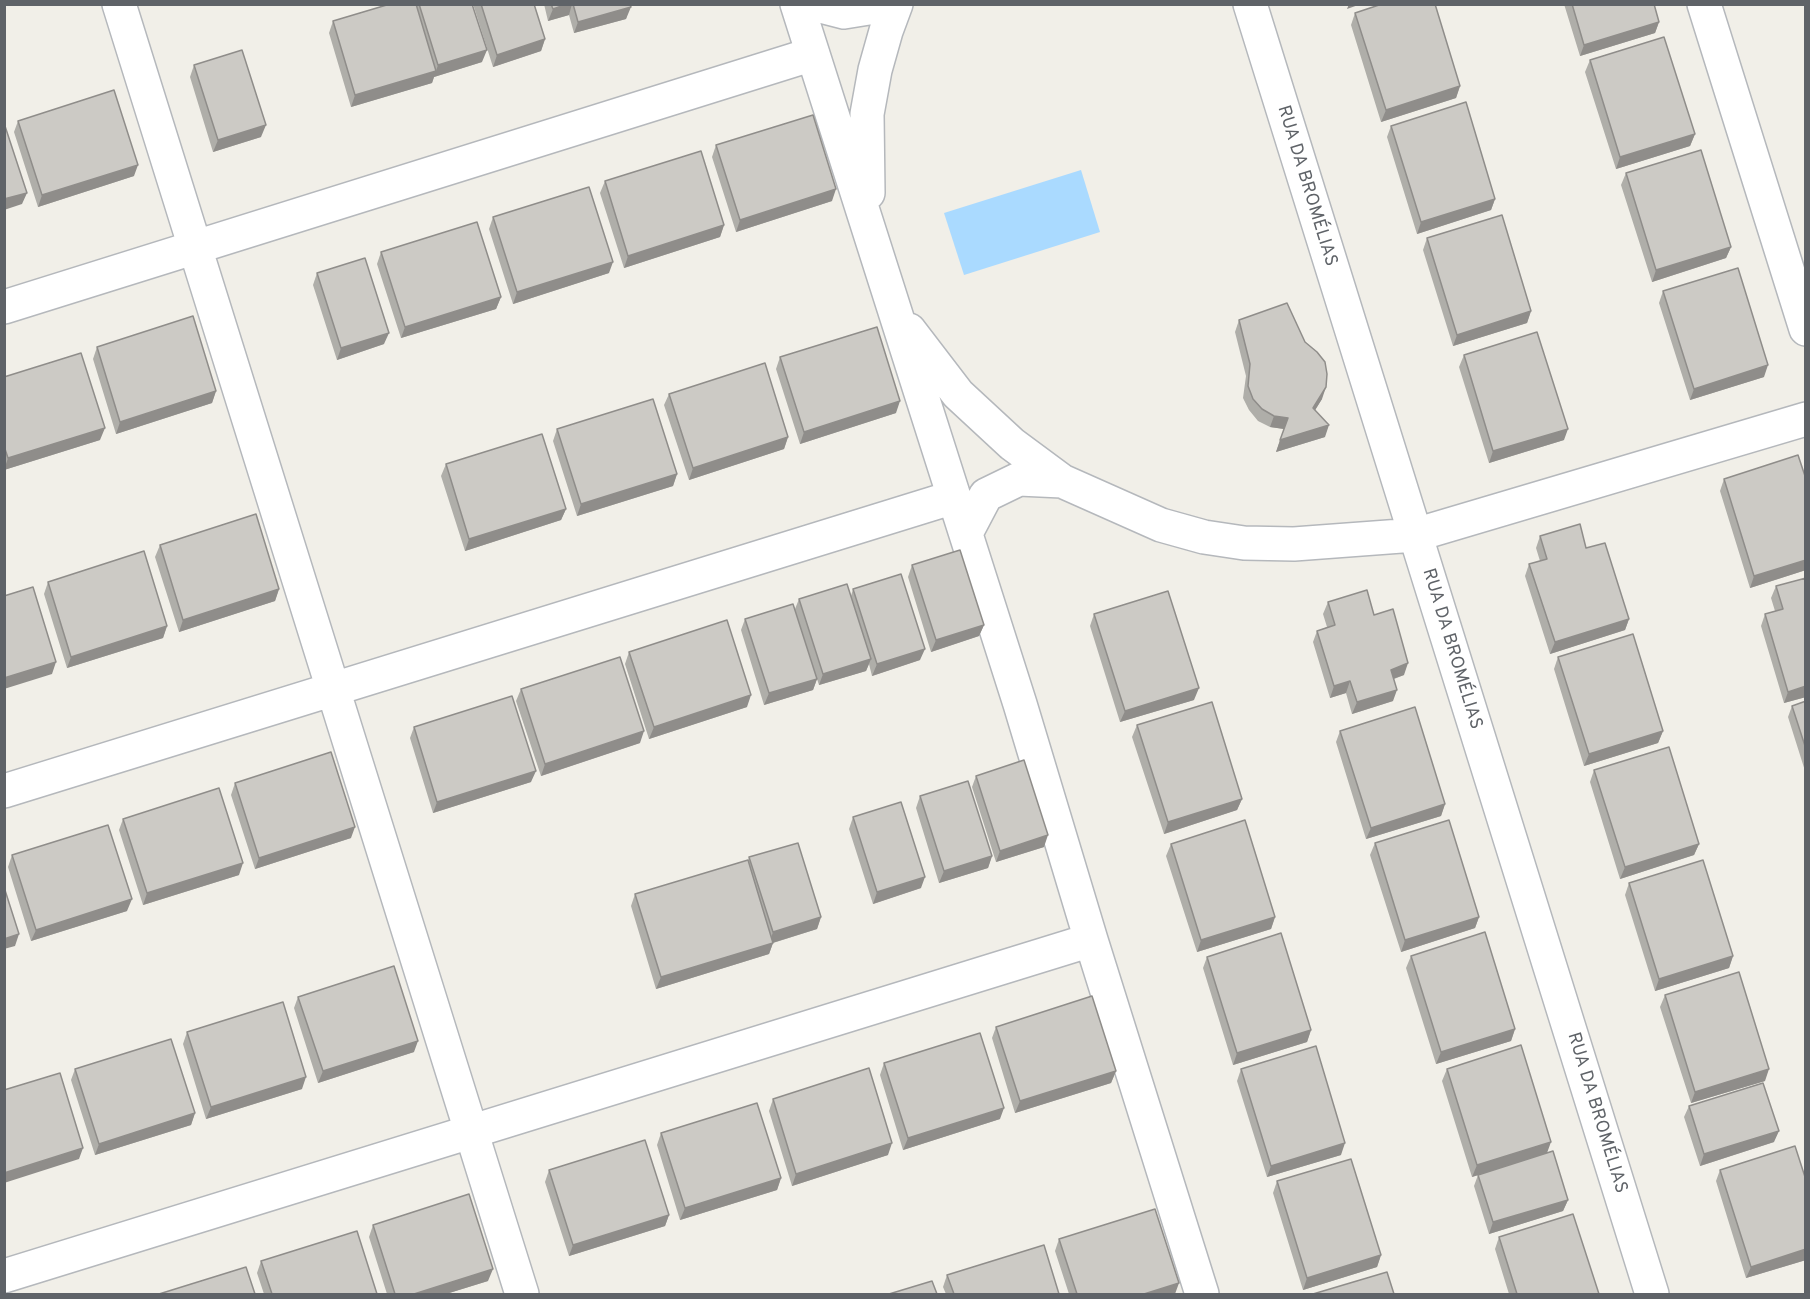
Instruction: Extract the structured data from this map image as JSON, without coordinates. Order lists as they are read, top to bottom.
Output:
{
  "streets": {
    "street": ["RUA DA BROMÉLIAS"]
  }
}
